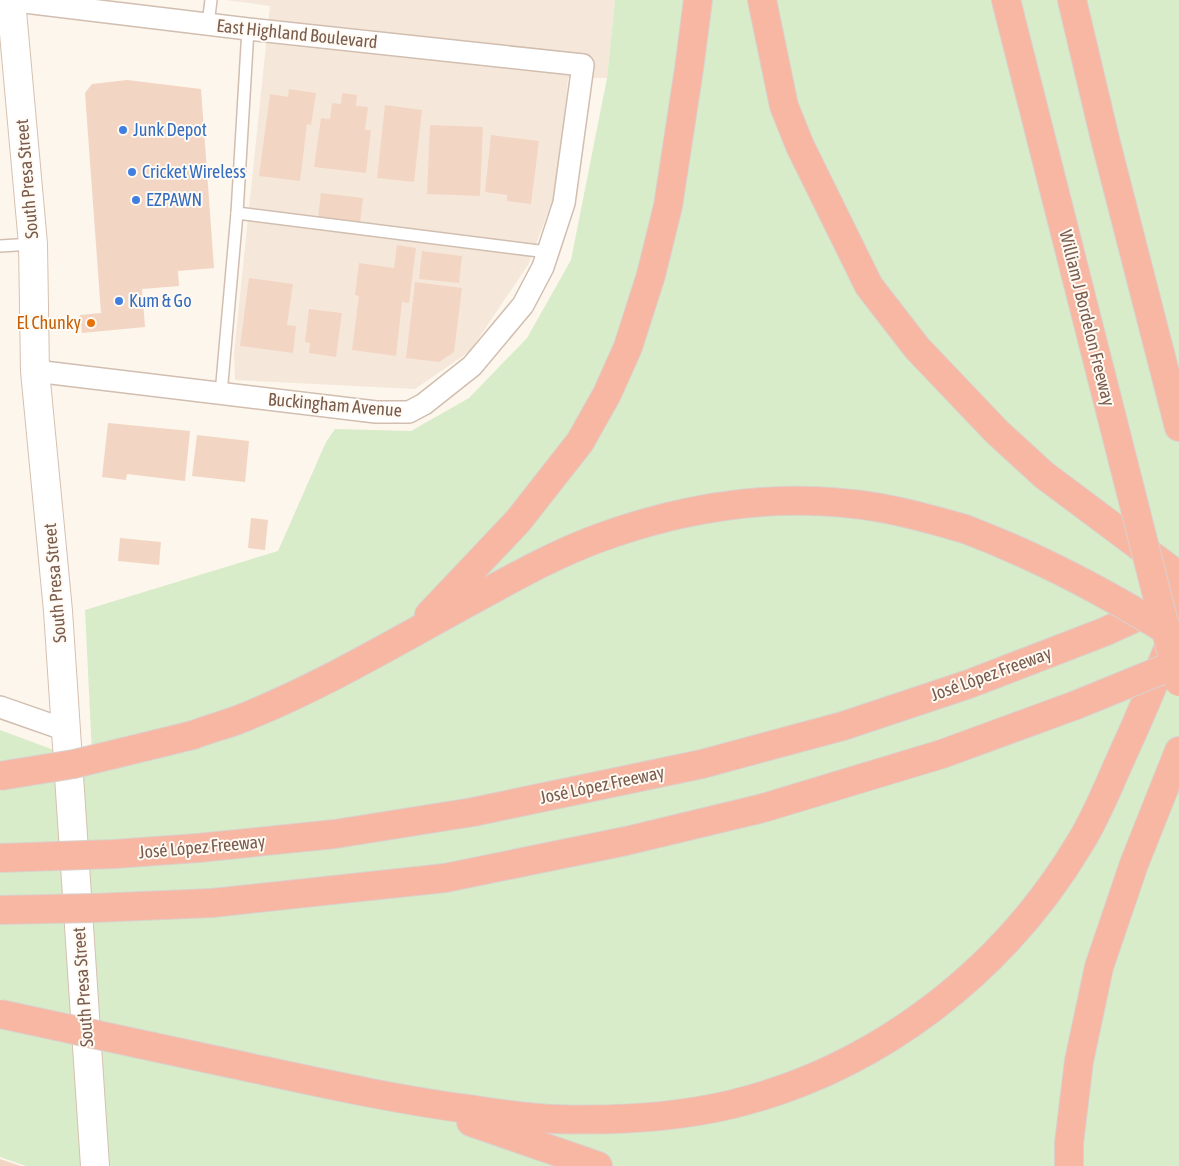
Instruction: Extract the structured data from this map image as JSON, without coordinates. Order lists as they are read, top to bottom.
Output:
{
  "streets": {
    "highway": ["William J Bordelon Freeway", "José López Freeway"],
    "main road": ["South Presa Street"],
    "street": ["East Highland Boulevard", "Buckingham Avenue"]
  },
  "crossings": [
    ["East Highland Boulevard", "South Presa Street"],
    ["East Highland Boulevard", "Buckingham Avenue"],
    ["South Presa Street", "Buckingham Avenue"]
  ],
  "places": [
    "Junk Depot",
    "Cricket Wireless",
    "EZPAWN",
    "Kum & Go",
    "El Chunky"
  ]
}
